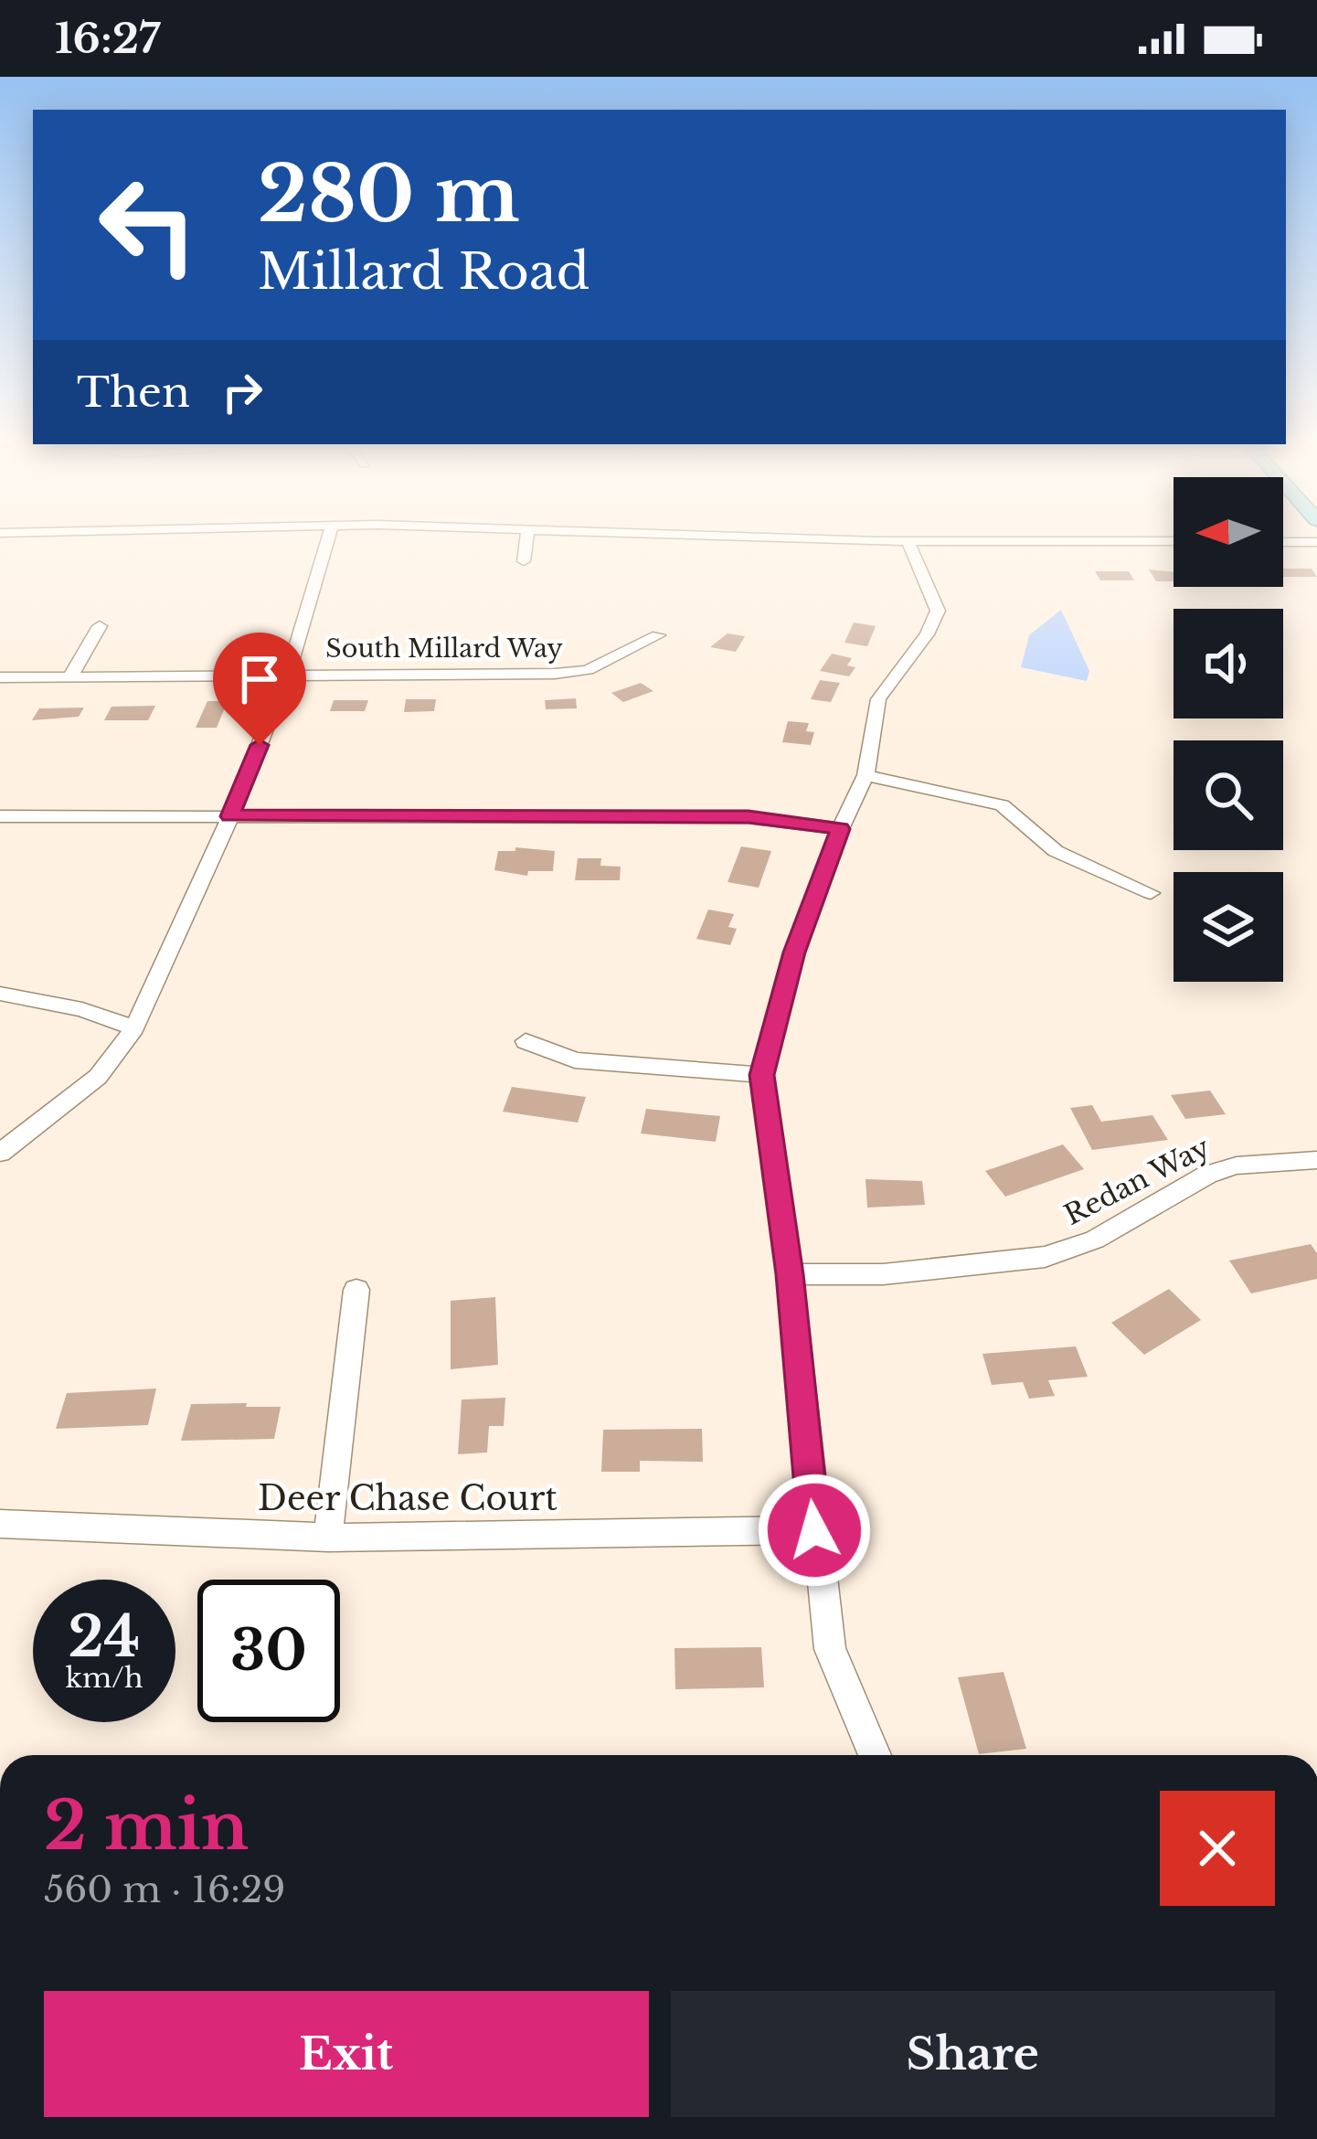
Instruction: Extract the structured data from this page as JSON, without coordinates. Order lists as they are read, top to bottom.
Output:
{
  "streets": {
    "street": ["South Millard Way", "Redan Way", "Deer Chase Court"]
  },
  "north": "left",
  "page": {
    "status": "16:27",
    "turn": ["280 m", "Millard Road"],
    "then": "Then",
    "speed": "24 km/h",
    "limit": "30",
    "heading": ["2 min", "560 m · 16:29"],
    "buttons": ["Exit", "Share"]
  }
}
